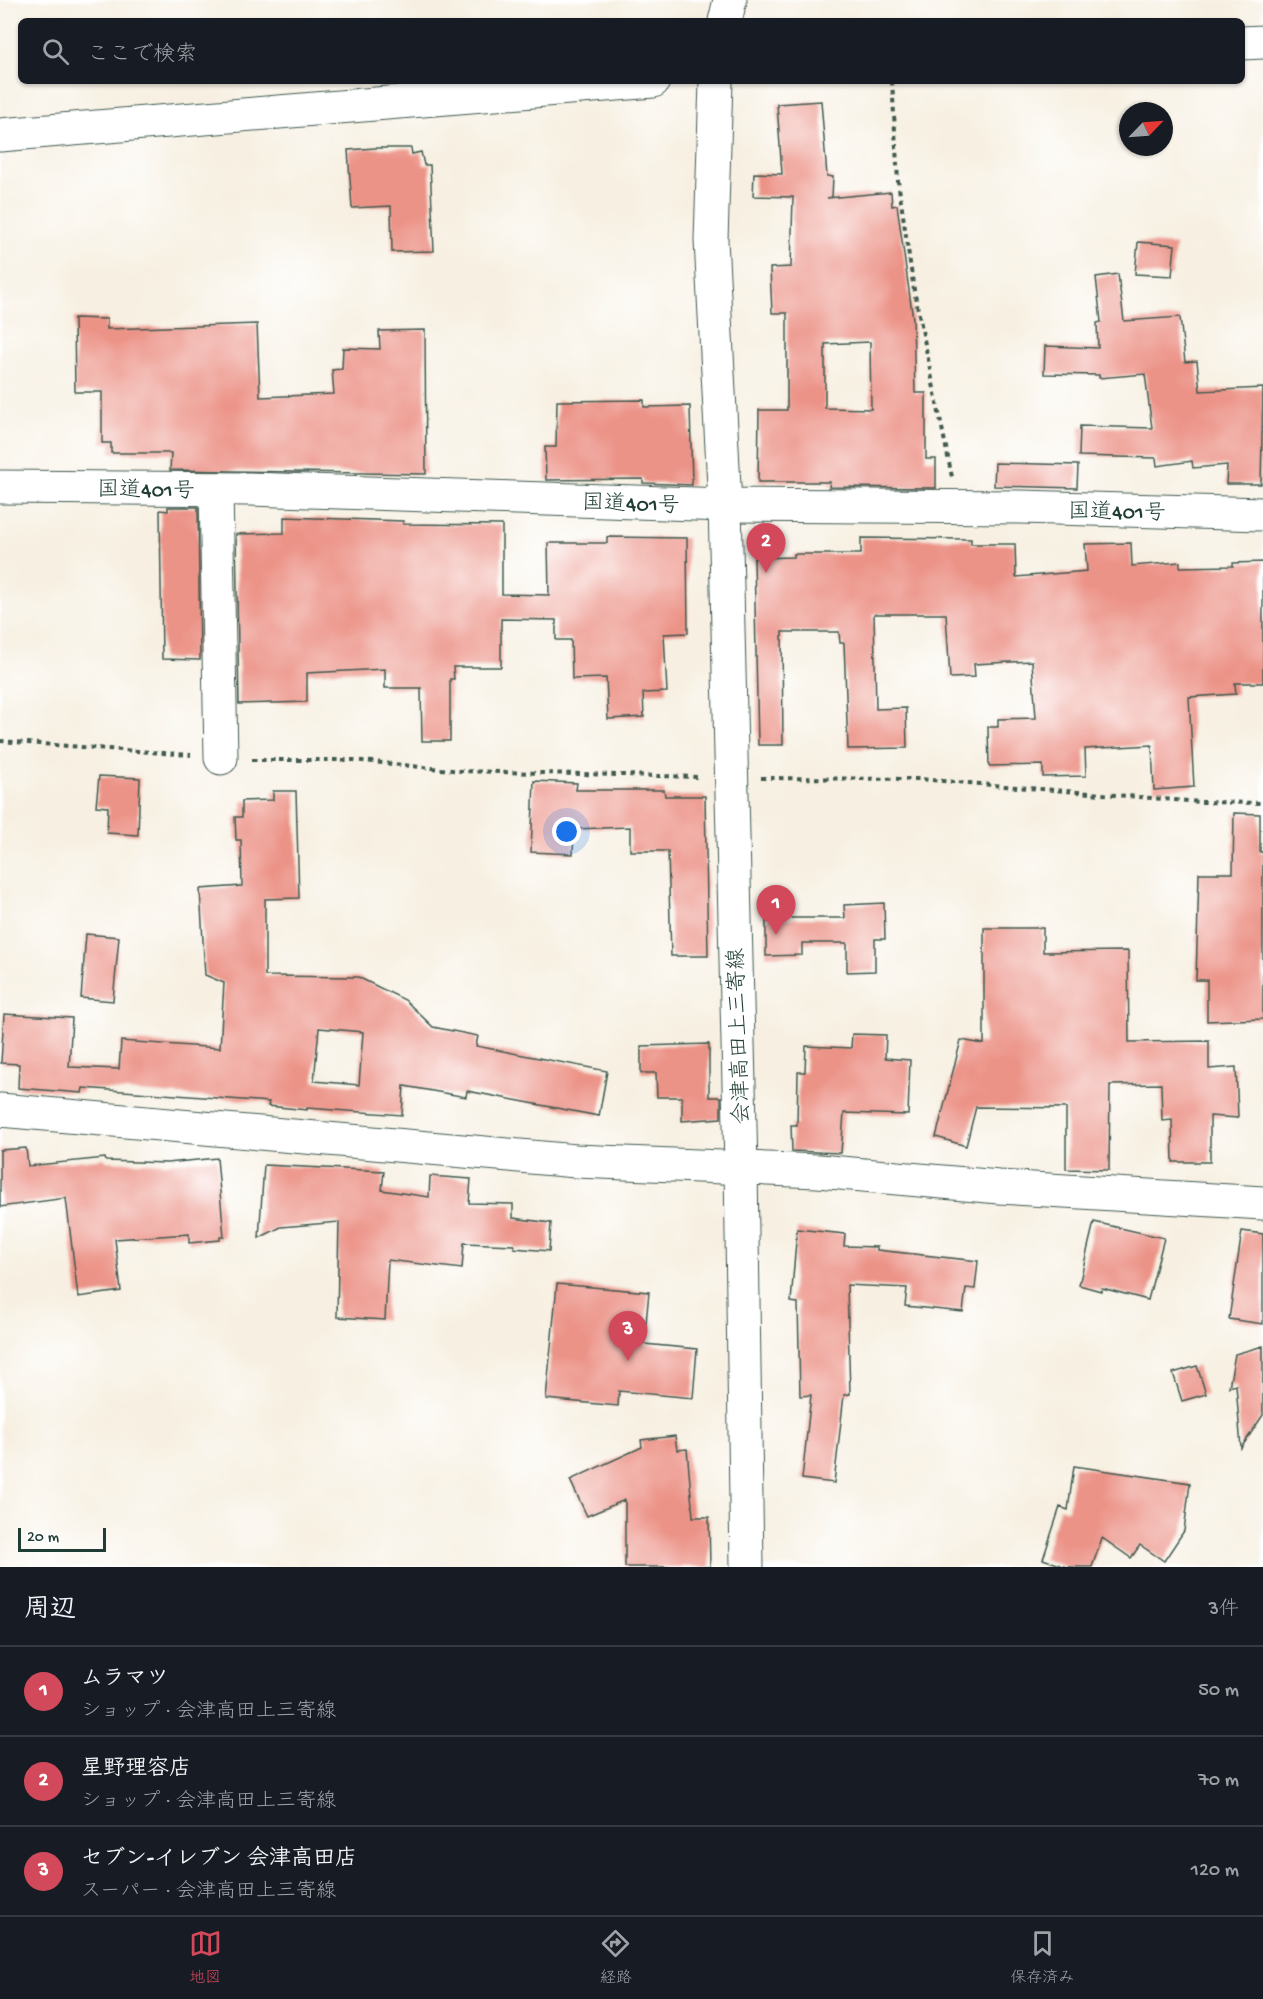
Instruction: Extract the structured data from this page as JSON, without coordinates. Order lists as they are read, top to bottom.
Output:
{
  "streets": {
    "main road": ["国道401号", "会津高田上三寄線"]
  },
  "crossings": [
    ["国道401号", "会津高田上三寄線"]
  ],
  "scale_bar": "20 m",
  "north": "top right",
  "page": {
    "search": "ここで検索",
    "pins": ["2", "1", "3"],
    "scale": "20 m",
    "heading": ["周辺", "3件"],
    "list": [
      {
        "mark": "1",
        "name": "ムラマツ",
        "note": "ショップ · 会津高田上三寄線",
        "value": "50 m"
      },
      {
        "mark": "2",
        "name": "星野理容店",
        "note": "ショップ · 会津高田上三寄線",
        "value": "70 m"
      },
      {
        "mark": "3",
        "name": "セブン-イレブン 会津高田店",
        "note": "スーパー · 会津高田上三寄線",
        "value": "120 m"
      }
    ],
    "nav": ["地図", "経路", "保存済み"]
  }
}
